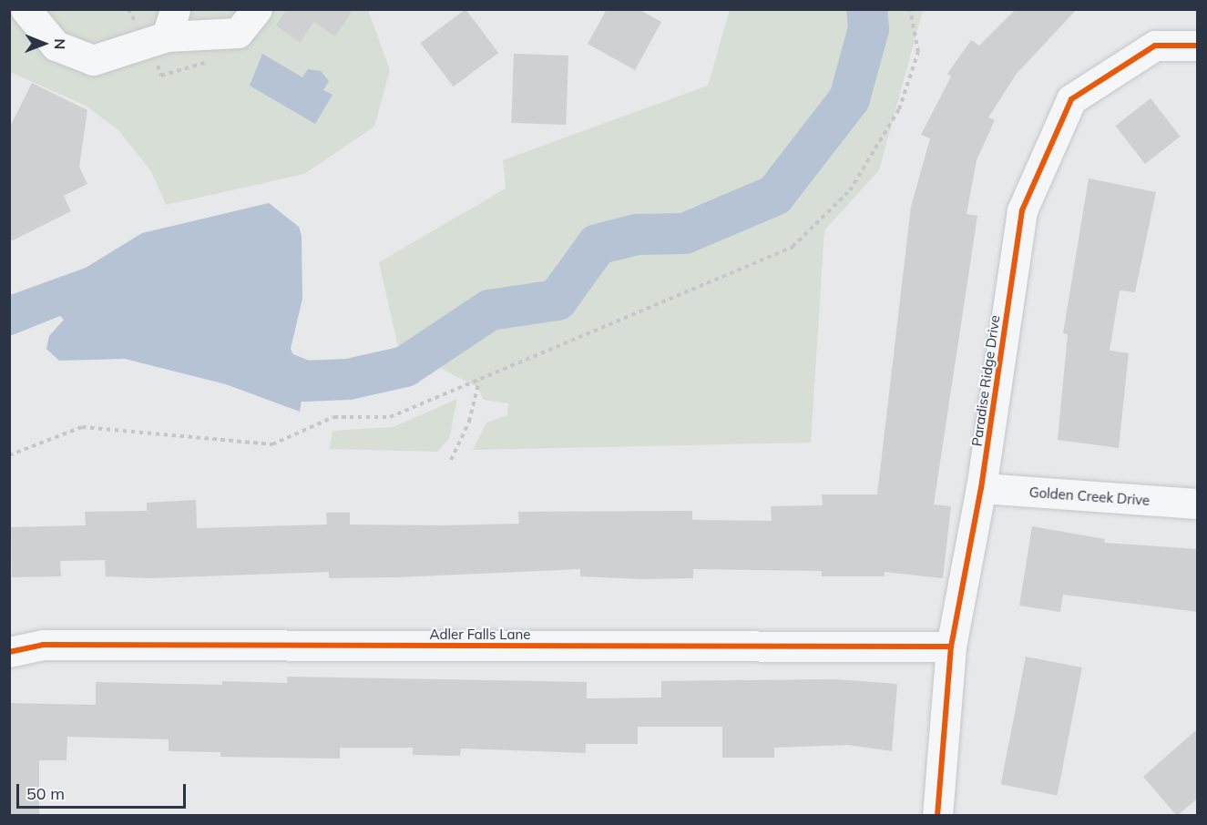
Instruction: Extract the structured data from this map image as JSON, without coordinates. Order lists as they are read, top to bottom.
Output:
{
  "streets": {
    "street": ["Paradise Ridge Drive", "Golden Creek Drive", "Adler Falls Lane"]
  },
  "crossings": [
    ["Paradise Ridge Drive", "Golden Creek Drive"],
    ["Paradise Ridge Drive", "Adler Falls Lane"]
  ],
  "scale_bar": "50 m",
  "north": "right"
}
